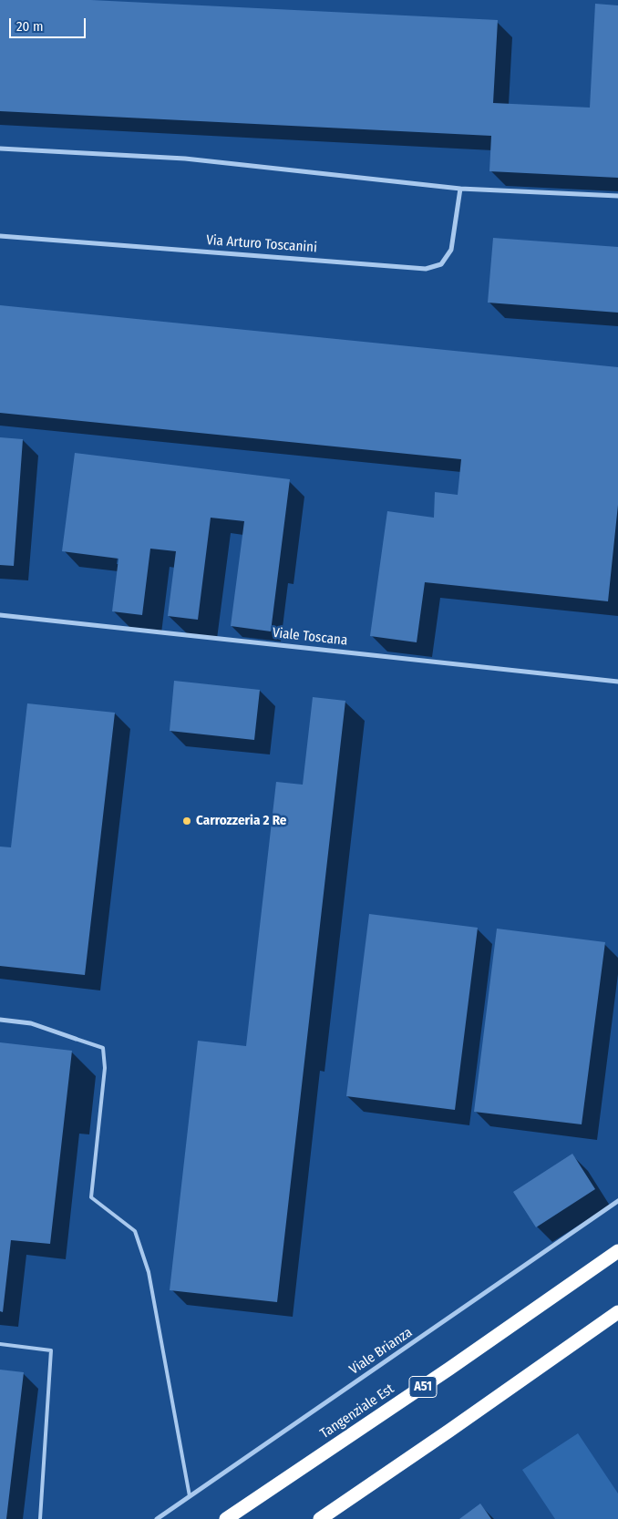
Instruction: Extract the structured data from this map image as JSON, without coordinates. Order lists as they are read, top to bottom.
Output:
{
  "streets": {
    "highway": ["A51", "Tangenziale Est"],
    "street": ["Via Arturo Toscanini", "Viale Toscana", "Viale Brianza"]
  },
  "places": ["Carrozzeria 2 Re"],
  "scale_bar": "20 m"
}
